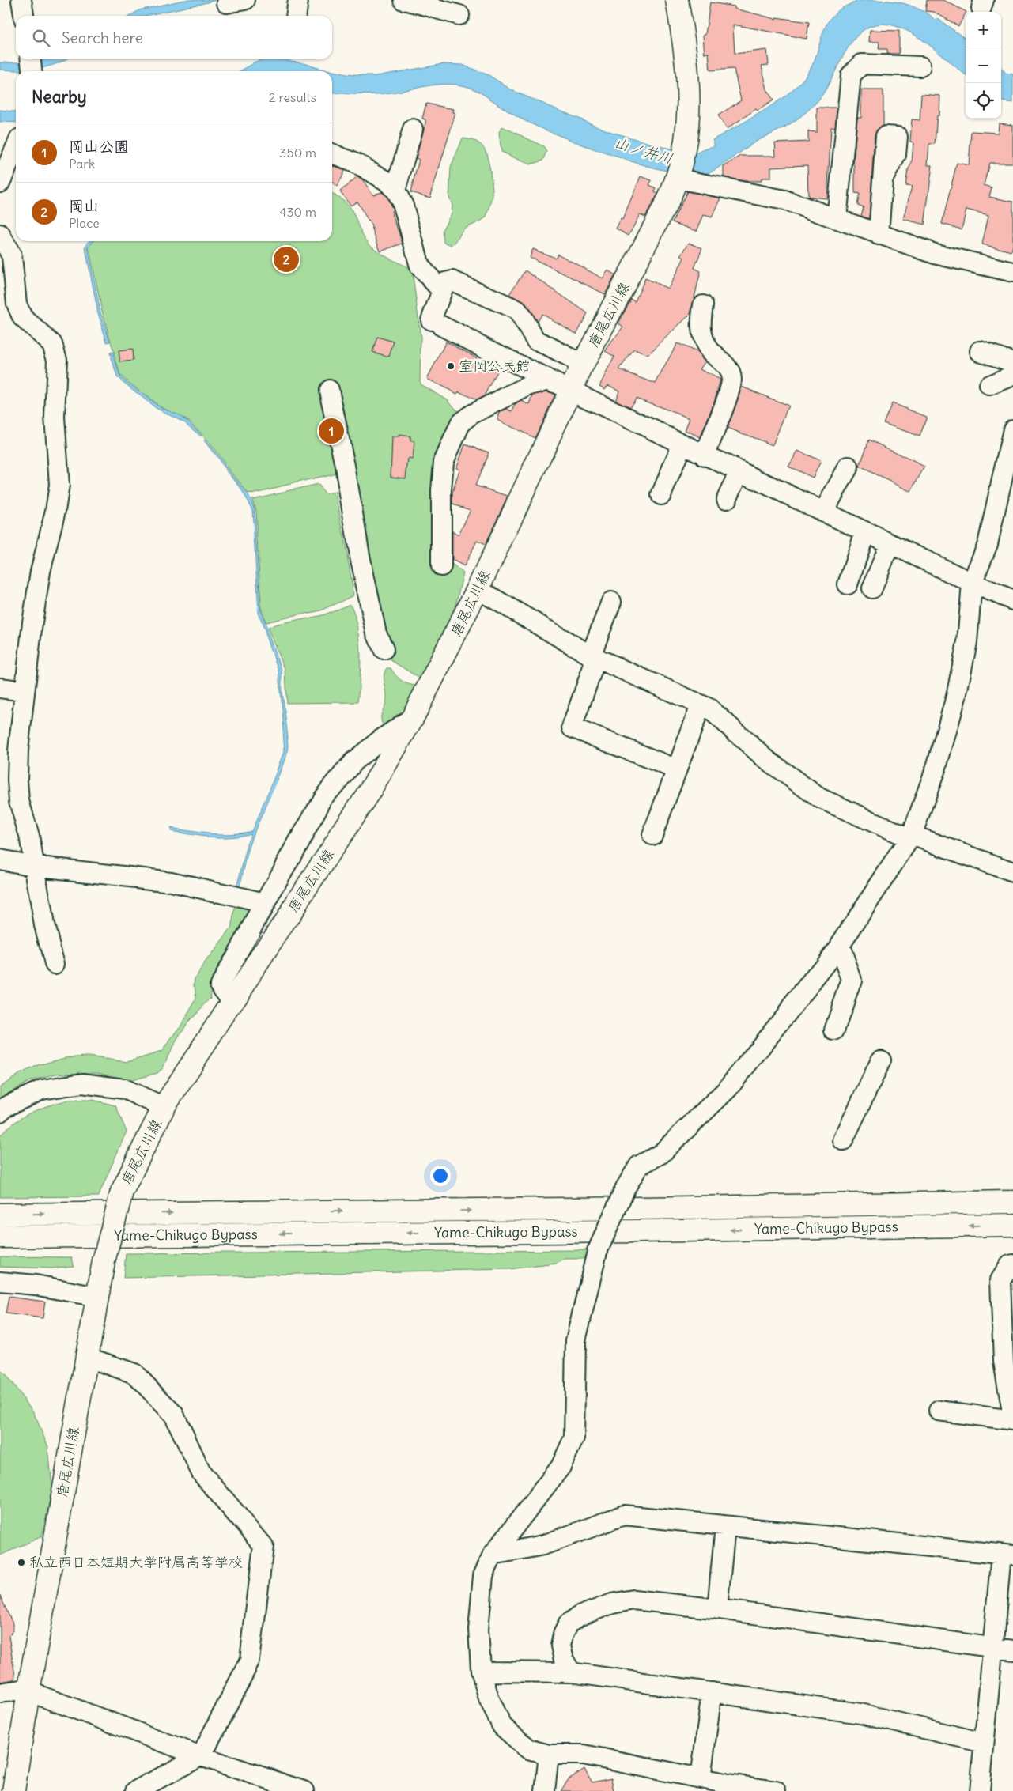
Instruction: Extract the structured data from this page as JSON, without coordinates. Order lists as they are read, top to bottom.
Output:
{
  "streets": {
    "main road": ["唐尾広川線", "Yame-Chikugo Bypass"]
  },
  "water": ["山ノ井川"],
  "places": ["室岡公民館", "私立西日本短期大学附属高等学校"],
  "page": {
    "map_buttons": ["+", "−"],
    "search": "Search here",
    "heading": ["Nearby", "2 results"],
    "list": [
      {
        "mark": "1",
        "name": "岡山公園",
        "note": "Park",
        "value": "350 m"
      },
      {
        "mark": "2",
        "name": "岡山",
        "note": "Place",
        "value": "430 m"
      }
    ],
    "pins": ["2", "1"]
  }
}
